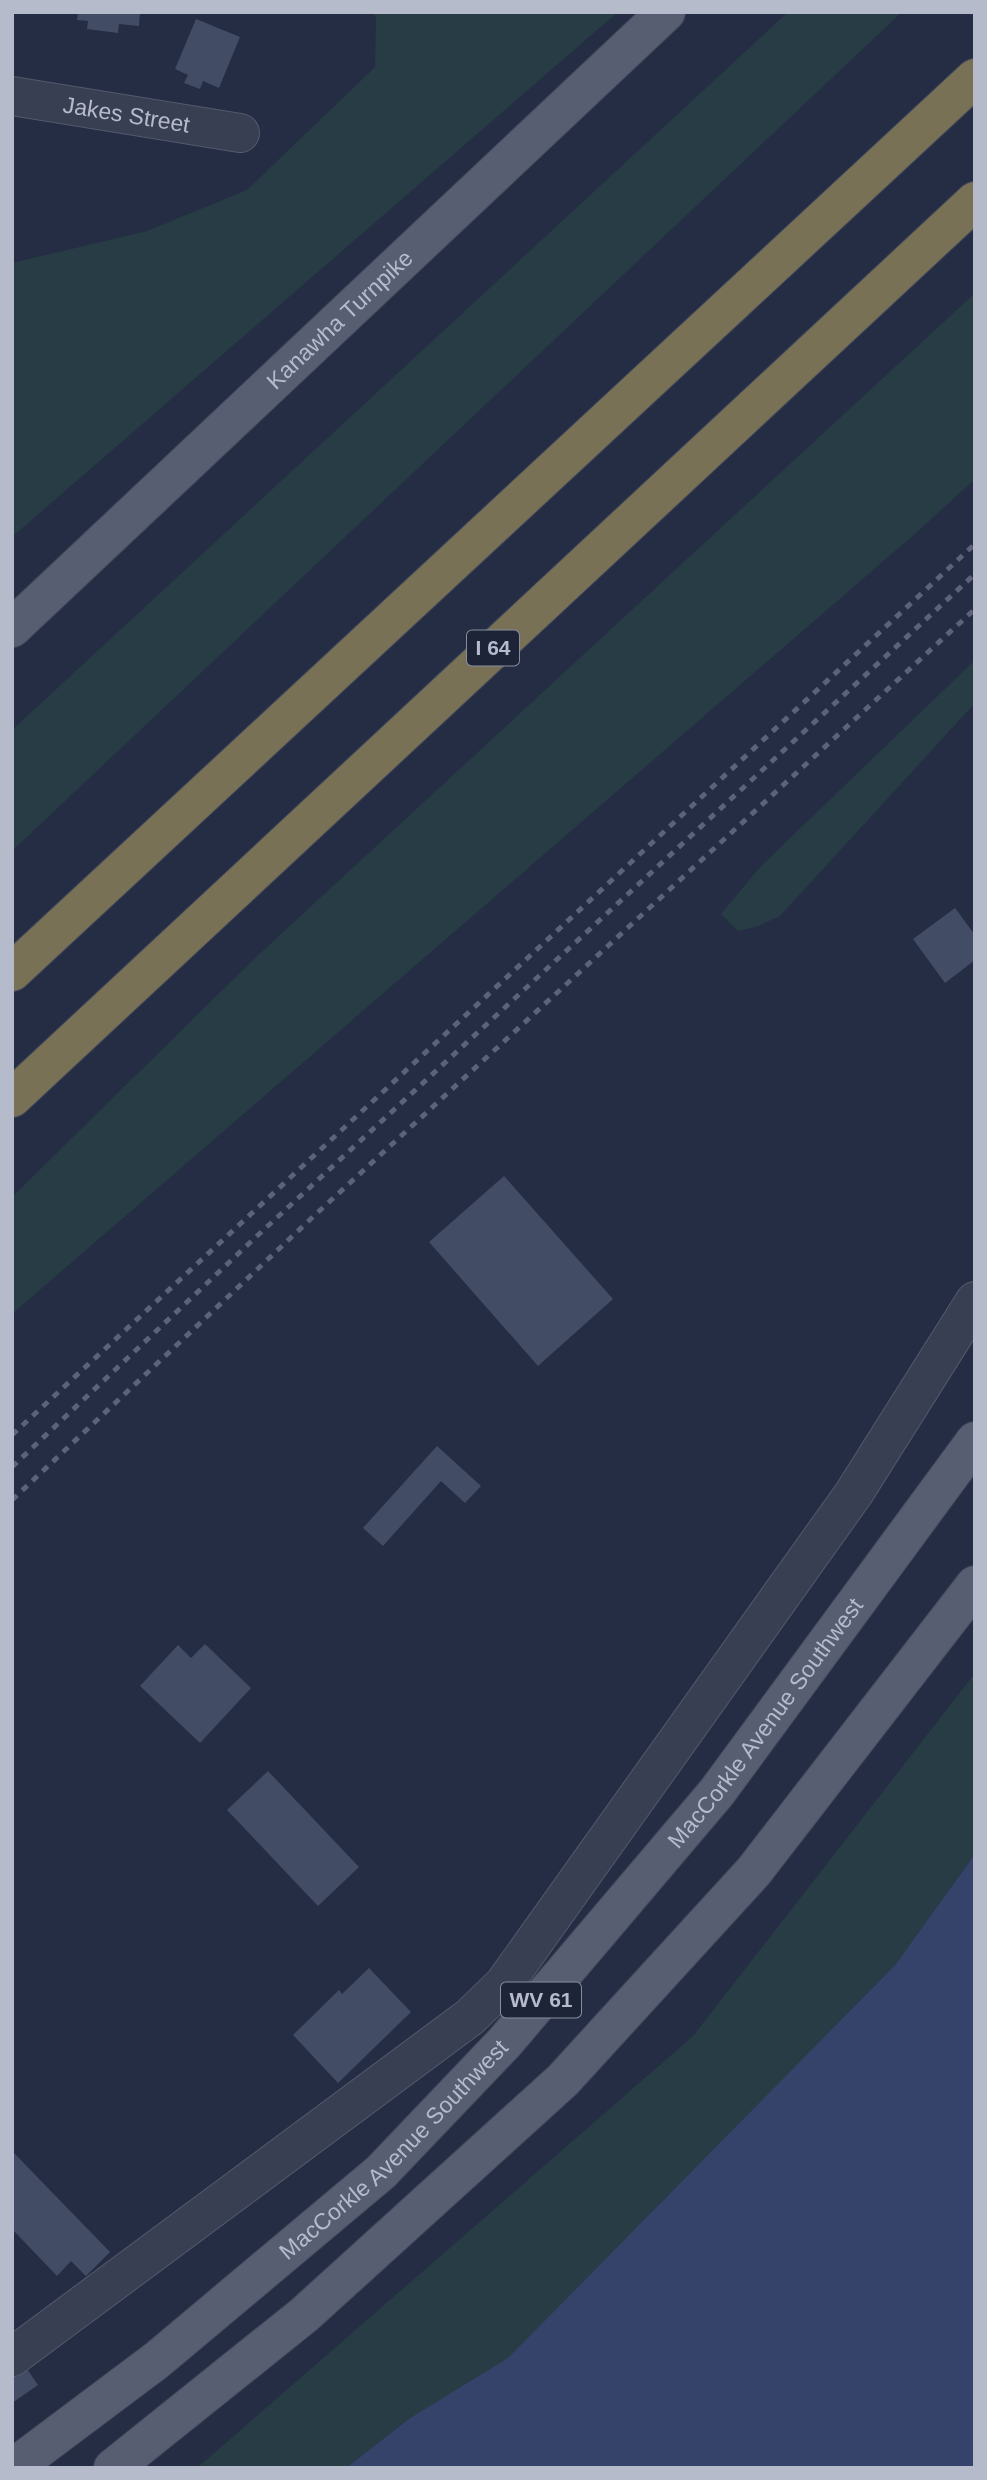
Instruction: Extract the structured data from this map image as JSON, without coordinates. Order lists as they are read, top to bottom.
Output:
{
  "streets": {
    "highway": ["I 64"],
    "main road": ["Kanawha Turnpike", "MacCorkle Avenue Southwest", "WV 61"],
    "street": ["Jakes Street"]
  }
}
